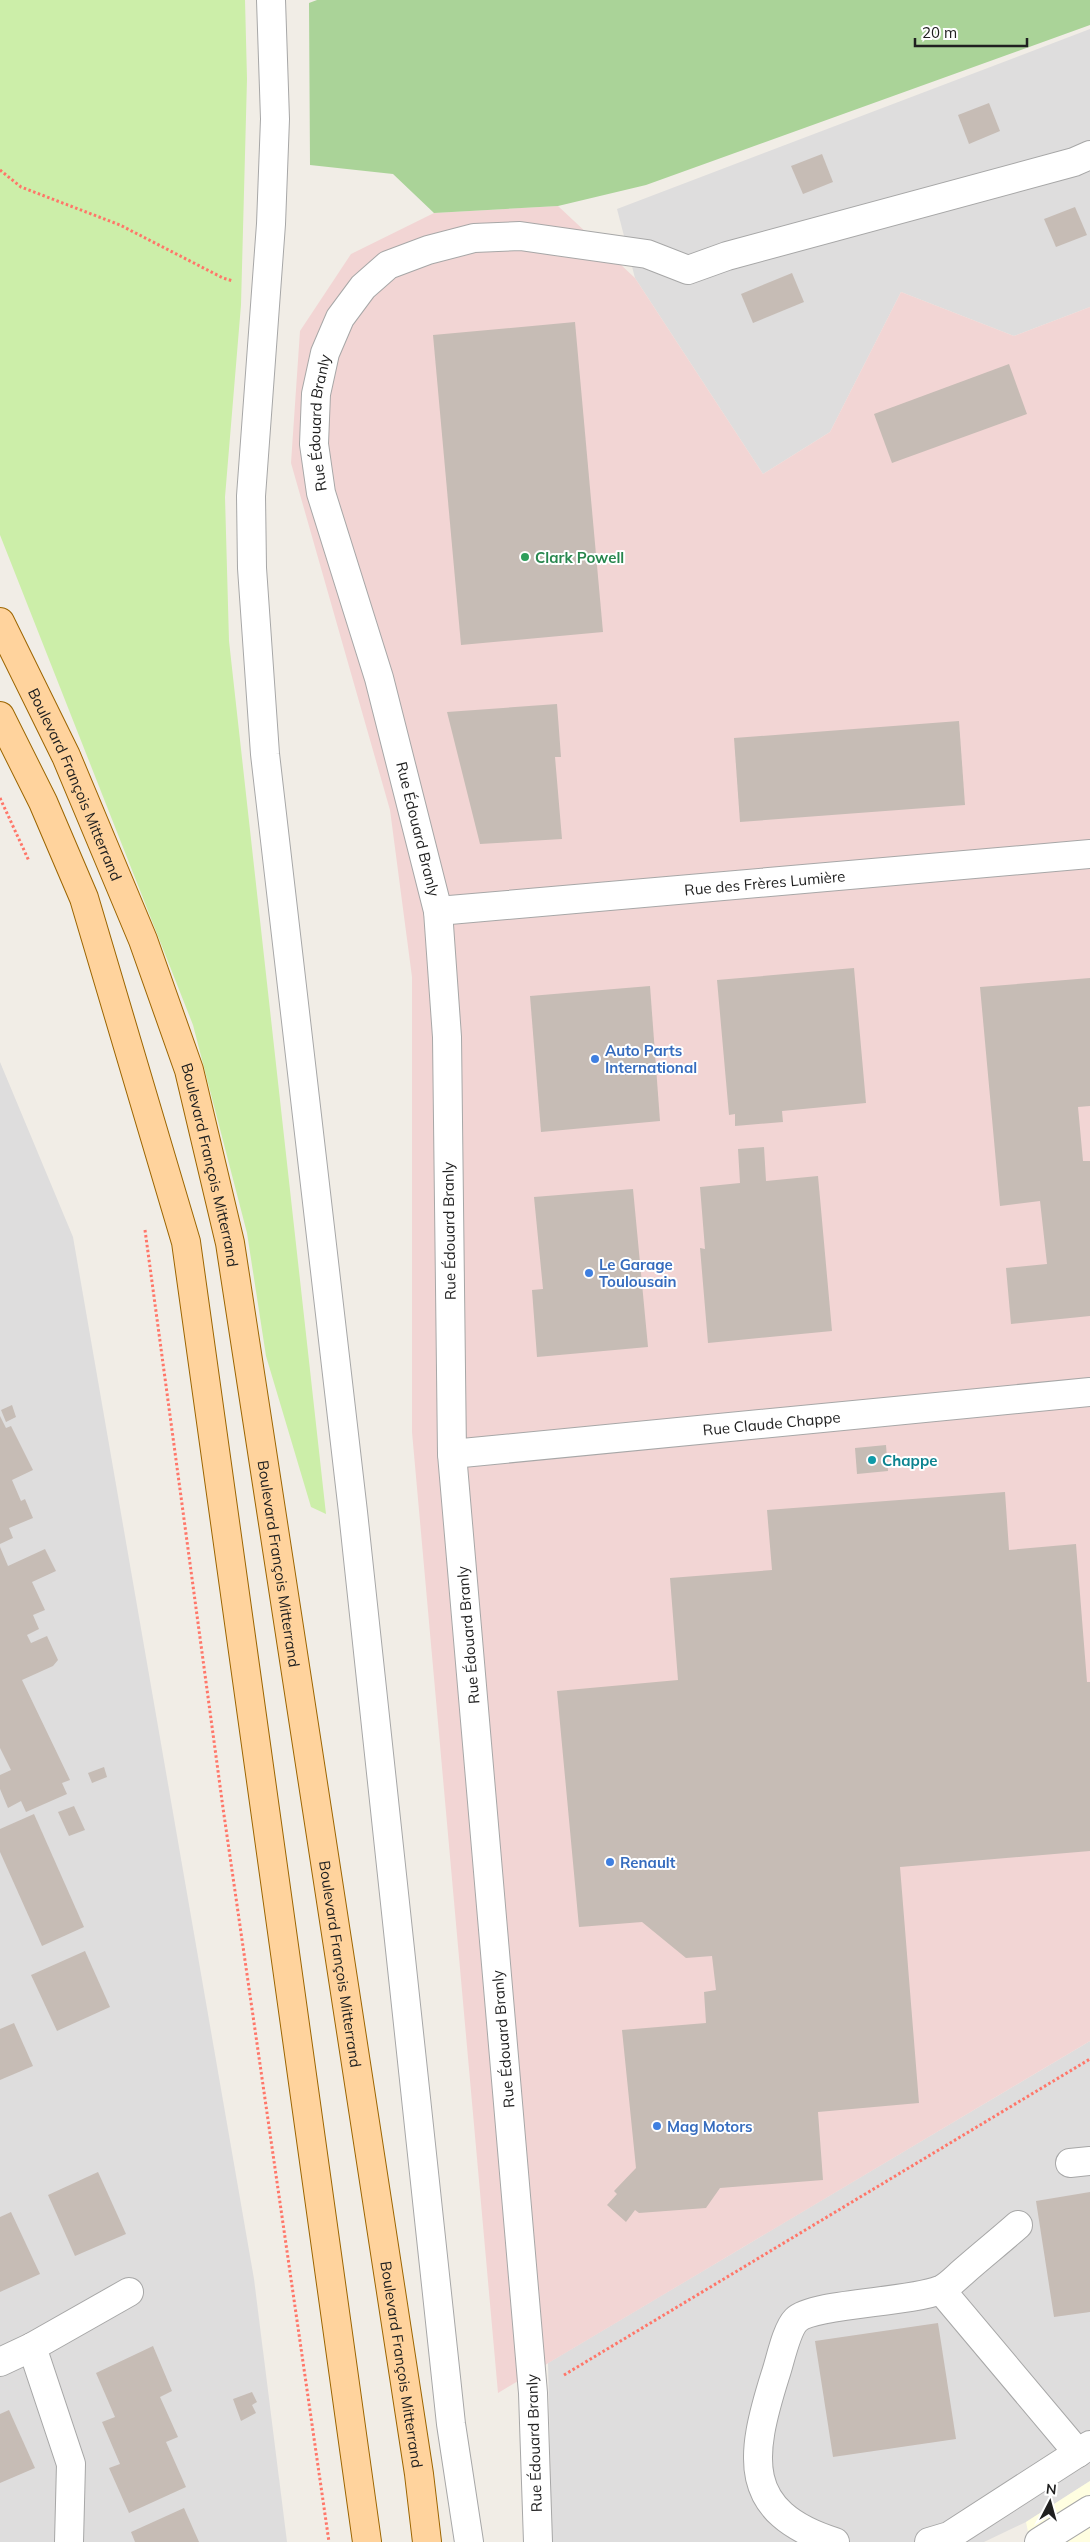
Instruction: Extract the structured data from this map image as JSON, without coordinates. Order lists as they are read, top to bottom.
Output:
{
  "streets": {
    "main road": ["Boulevard François Mitterrand"],
    "street": ["Rue Édouard Branly", "Rue des Frères Lumière", "Rue Claude Chappe"]
  },
  "crossings": [
    ["Rue Édouard Branly", "Rue des Frères Lumière"],
    ["Rue Édouard Branly", "Rue Claude Chappe"]
  ],
  "places": [
    "Clark Powell",
    "Auto Parts International",
    "Le Garage Toulousain",
    "Chappe",
    "Renault",
    "Mag Motors"
  ],
  "scale_bar": "20 m",
  "north": "top"
}
